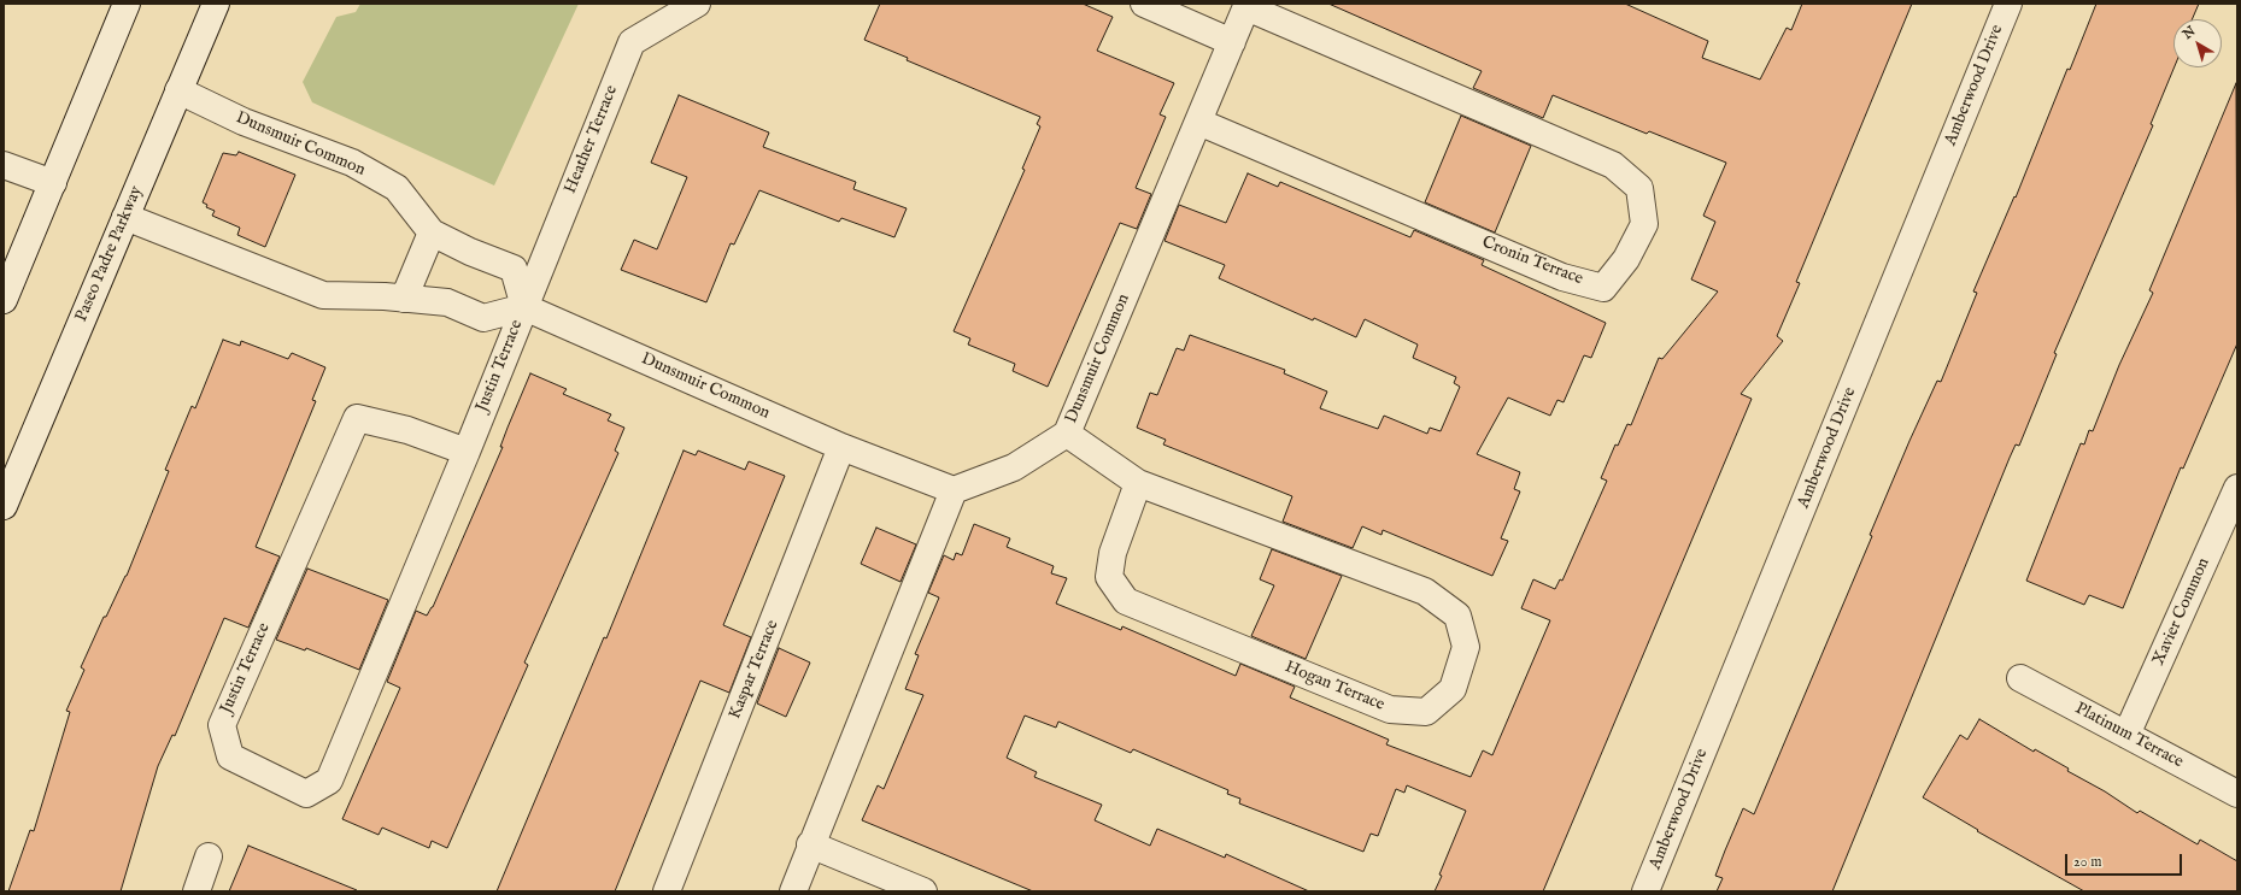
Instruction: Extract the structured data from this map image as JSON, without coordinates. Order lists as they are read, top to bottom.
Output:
{
  "streets": {
    "street": [
      "Amberwood Drive",
      "Heather Terrace",
      "Dunsmuir Common",
      "Paseo Padre Parkway",
      "Cronin Terrace",
      "Justin Terrace",
      "Xavier Common",
      "Kaspar Terrace",
      "Hogan Terrace",
      "Platinum Terrace"
    ]
  },
  "crossings": [
    ["Heather Terrace", "Dunsmuir Common"],
    ["Heather Terrace", "Justin Terrace"],
    ["Dunsmuir Common", "Paseo Padre Parkway"],
    ["Dunsmuir Common", "Cronin Terrace"],
    ["Dunsmuir Common", "Justin Terrace"],
    ["Dunsmuir Common", "Kaspar Terrace"],
    ["Dunsmuir Common", "Hogan Terrace"],
    ["Xavier Common", "Platinum Terrace"]
  ],
  "scale_bar": "20 m",
  "north": "top left"
}
